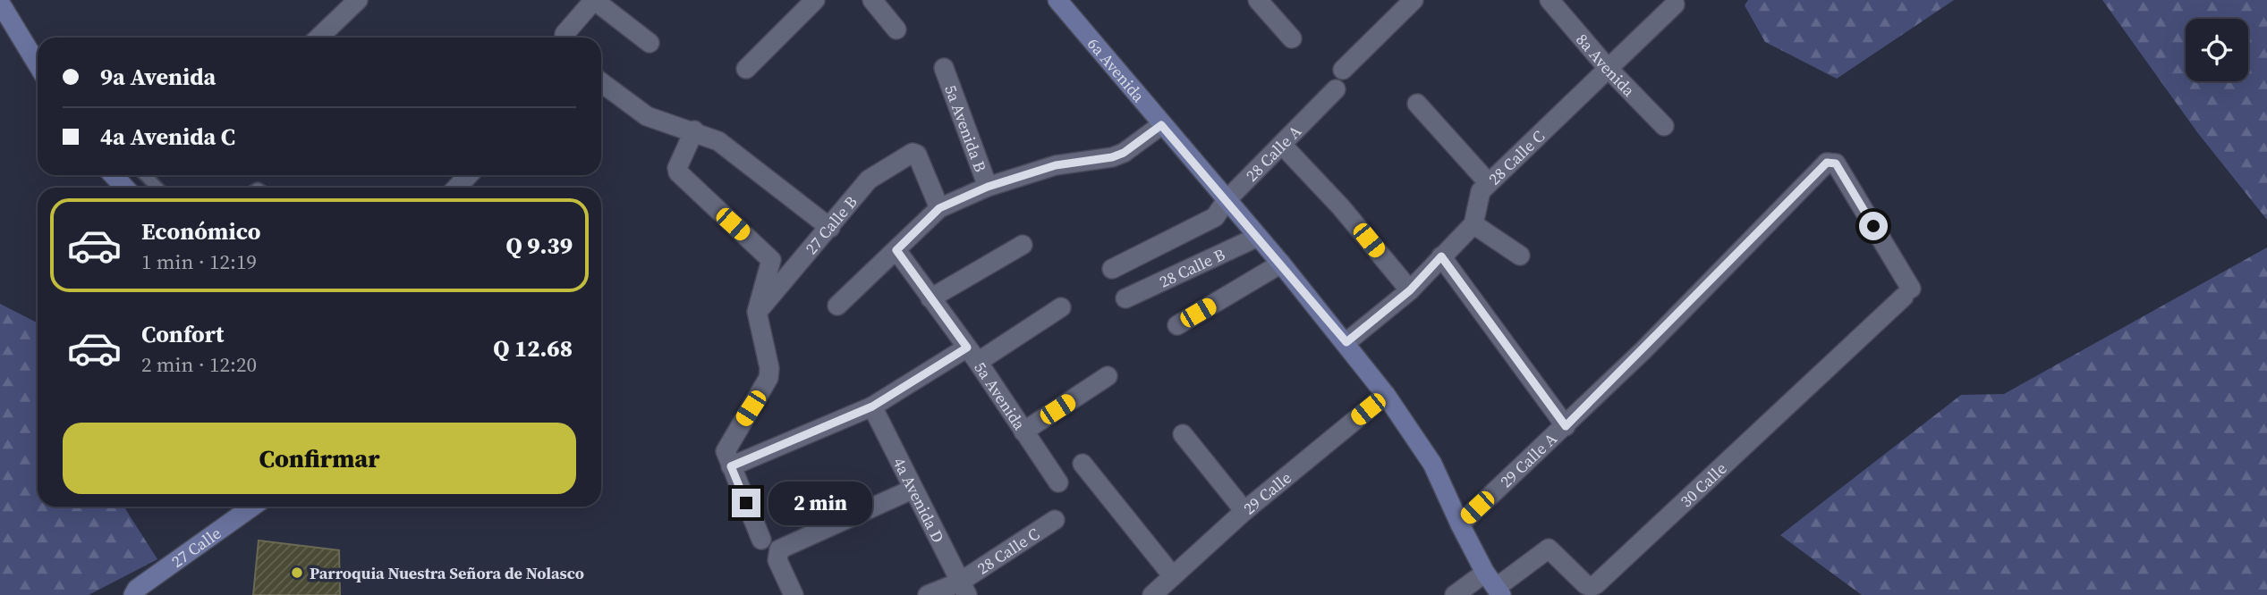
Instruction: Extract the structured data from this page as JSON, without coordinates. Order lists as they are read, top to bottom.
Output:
{
  "streets": {
    "street": [
      "8a Avenida",
      "6a Avenida",
      "5a Avenida B",
      "28 Calle A",
      "28 Calle C",
      "27 Calle B",
      "28 Calle B",
      "5a Avenida",
      "29 Calle A",
      "30 Calle",
      "29 Calle",
      "4a Avenida D",
      "27 Calle"
    ]
  },
  "crossings": [
    ["8a Avenida", "28 Calle C"],
    ["6a Avenida", "28 Calle A"],
    ["6a Avenida", "28 Calle B"],
    ["6a Avenida", "29 Calle A"],
    ["6a Avenida", "30 Calle"],
    ["6a Avenida", "29 Calle"],
    ["28 Calle C", "4a Avenida D"],
    ["29 Calle A", "30 Calle"]
  ],
  "places": ["Parroquia Nuestra Señora de Nolasco"],
  "page": {
    "banner": ["9a Avenida", "4a Avenida C"],
    "list": [
      {
        "name": "Económico",
        "note": "1 min · 12:19",
        "value": "Q 9.39"
      },
      {
        "name": "Confort",
        "note": "2 min · 12:20",
        "value": "Q 12.68"
      }
    ],
    "buttons": "Confirmar",
    "bubble": "2 min"
  }
}
